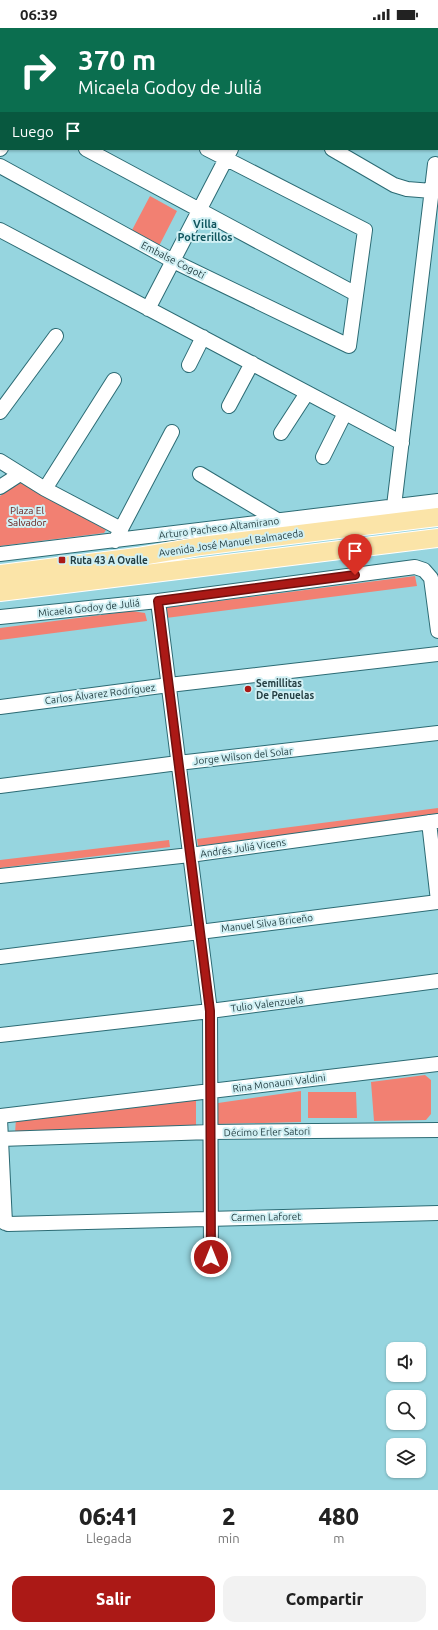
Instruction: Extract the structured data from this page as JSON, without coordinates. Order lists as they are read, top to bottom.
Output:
{
  "streets": {
    "main road": ["Avenida José Manuel Balmaceda"],
    "street": [
      "Embalse Cogotí",
      "Arturo Pacheco Altamirano",
      "Micaela Godoy de Juliá",
      "Carlos Álvarez Rodríguez",
      "Jorge Wilson del Solar",
      "Andrés Juliá Vicens",
      "Manuel Silva Briceño",
      "Tulio Valenzuela",
      "Rina Monauni Valdini",
      "Décimo Erler Satori",
      "Carmen Laforet"
    ]
  },
  "districts": ["Villa Potrerillos"],
  "parks": ["Plaza El Salvador"],
  "places": {
    "transit": ["Ruta 43 A Ovalle"],
    "other": ["Semillitas De Penuelas"]
  },
  "page": {
    "status": "06:39",
    "turn": ["370 m", "Micaela Godoy de Juliá"],
    "then": "Luego",
    "eta": [
      "06:41",
      "Llegada",
      "2",
      "min",
      "480",
      "m"
    ],
    "buttons": ["Salir", "Compartir"]
  }
}
